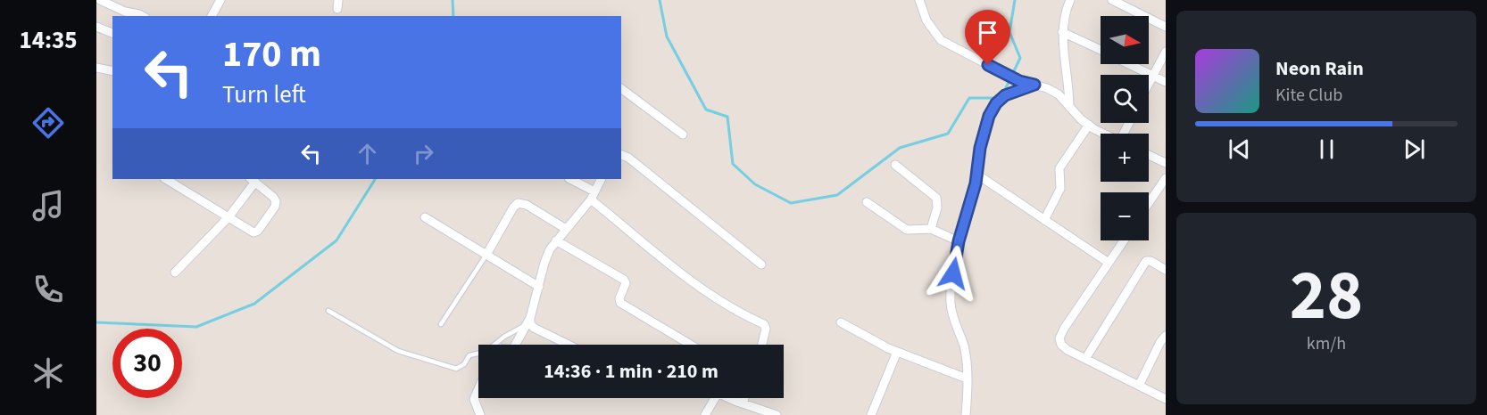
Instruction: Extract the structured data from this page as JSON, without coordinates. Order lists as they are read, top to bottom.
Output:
{
  "north": "right",
  "page": {
    "tabs": "14:35",
    "map_buttons": ["+", "−"],
    "turn": ["170 m", "Turn left"],
    "song": ["Neon Rain", "Kite Club"],
    "tile": ["28", "km/h"],
    "limit": "30",
    "trip": "14:36 · 1 min · 210 m"
  }
}
